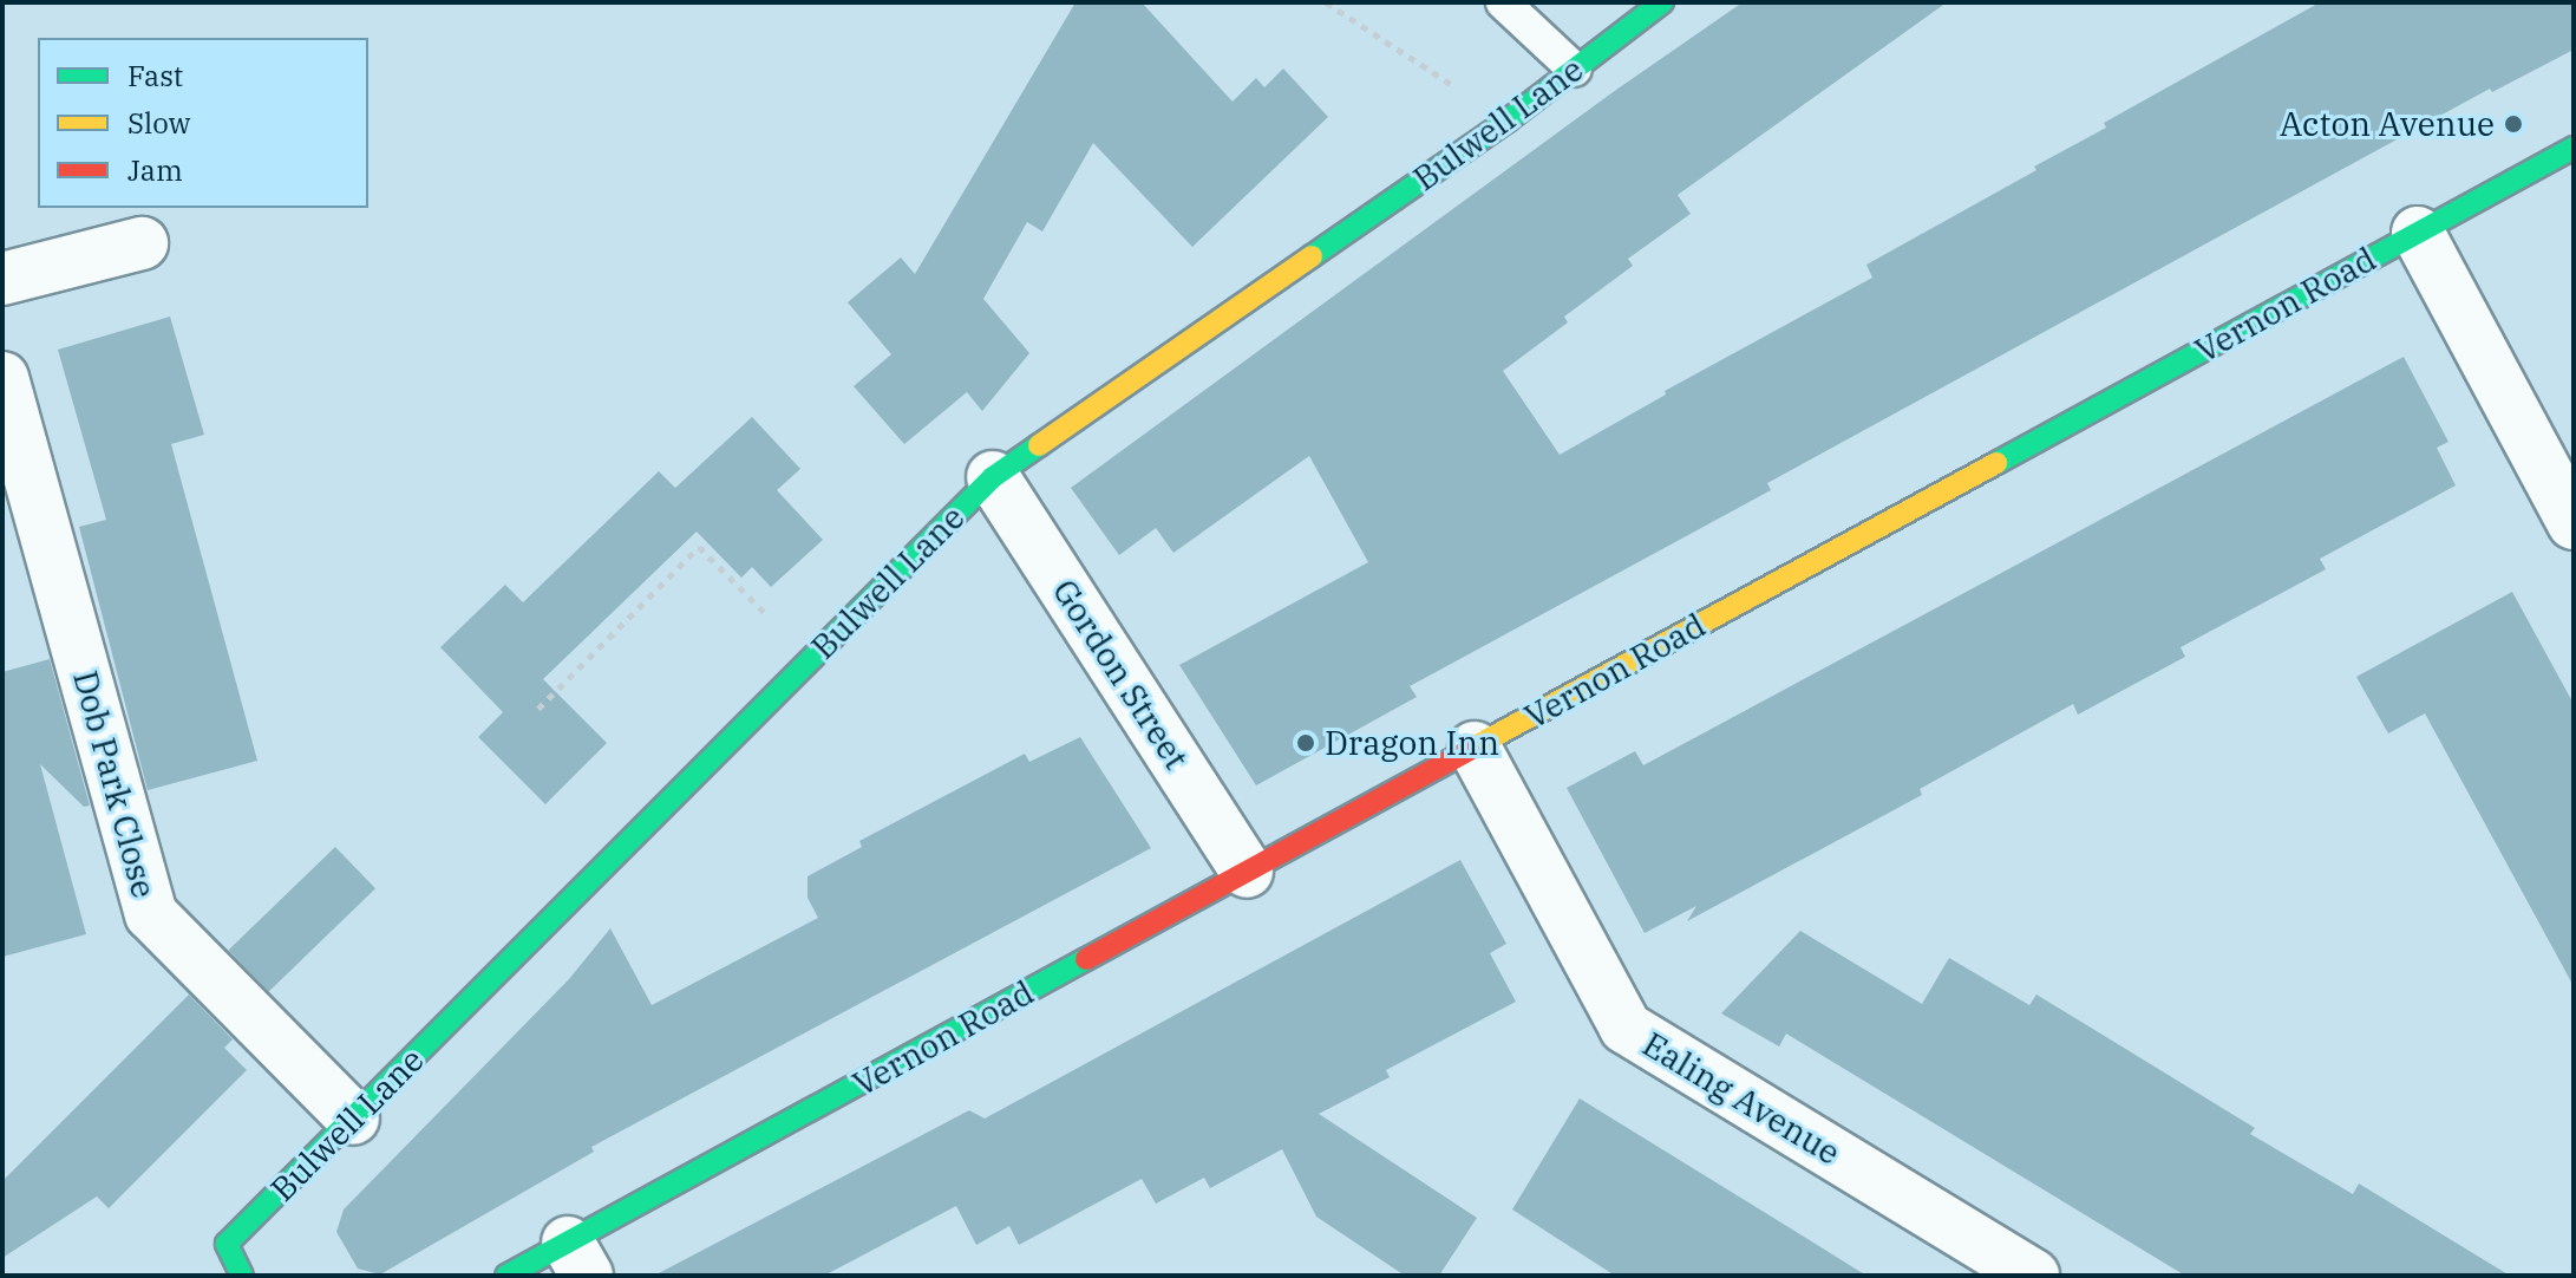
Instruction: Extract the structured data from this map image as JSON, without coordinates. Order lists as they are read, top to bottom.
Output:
{
  "streets": {
    "main road": ["Bulwell Lane", "Vernon Road"],
    "street": ["Gordon Street", "Dob Park Close", "Ealing Avenue"]
  },
  "crossings": [
    ["Bulwell Lane", "Gordon Street"],
    ["Bulwell Lane", "Dob Park Close"],
    ["Vernon Road", "Gordon Street"],
    ["Vernon Road", "Ealing Avenue"]
  ],
  "places": ["Acton Avenue", "Dragon Inn"],
  "legend": ["Fast", "Slow", "Jam"]
}
